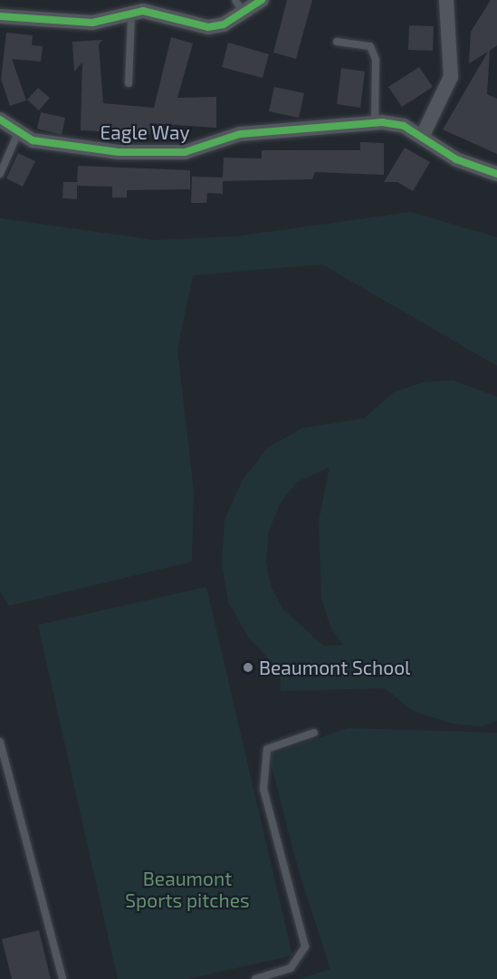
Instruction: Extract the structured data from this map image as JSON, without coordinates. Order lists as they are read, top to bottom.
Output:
{
  "streets": {
    "street": ["Eagle Way"]
  },
  "parks": ["Beaumont Sports pitches"],
  "places": ["Beaumont School"]
}
